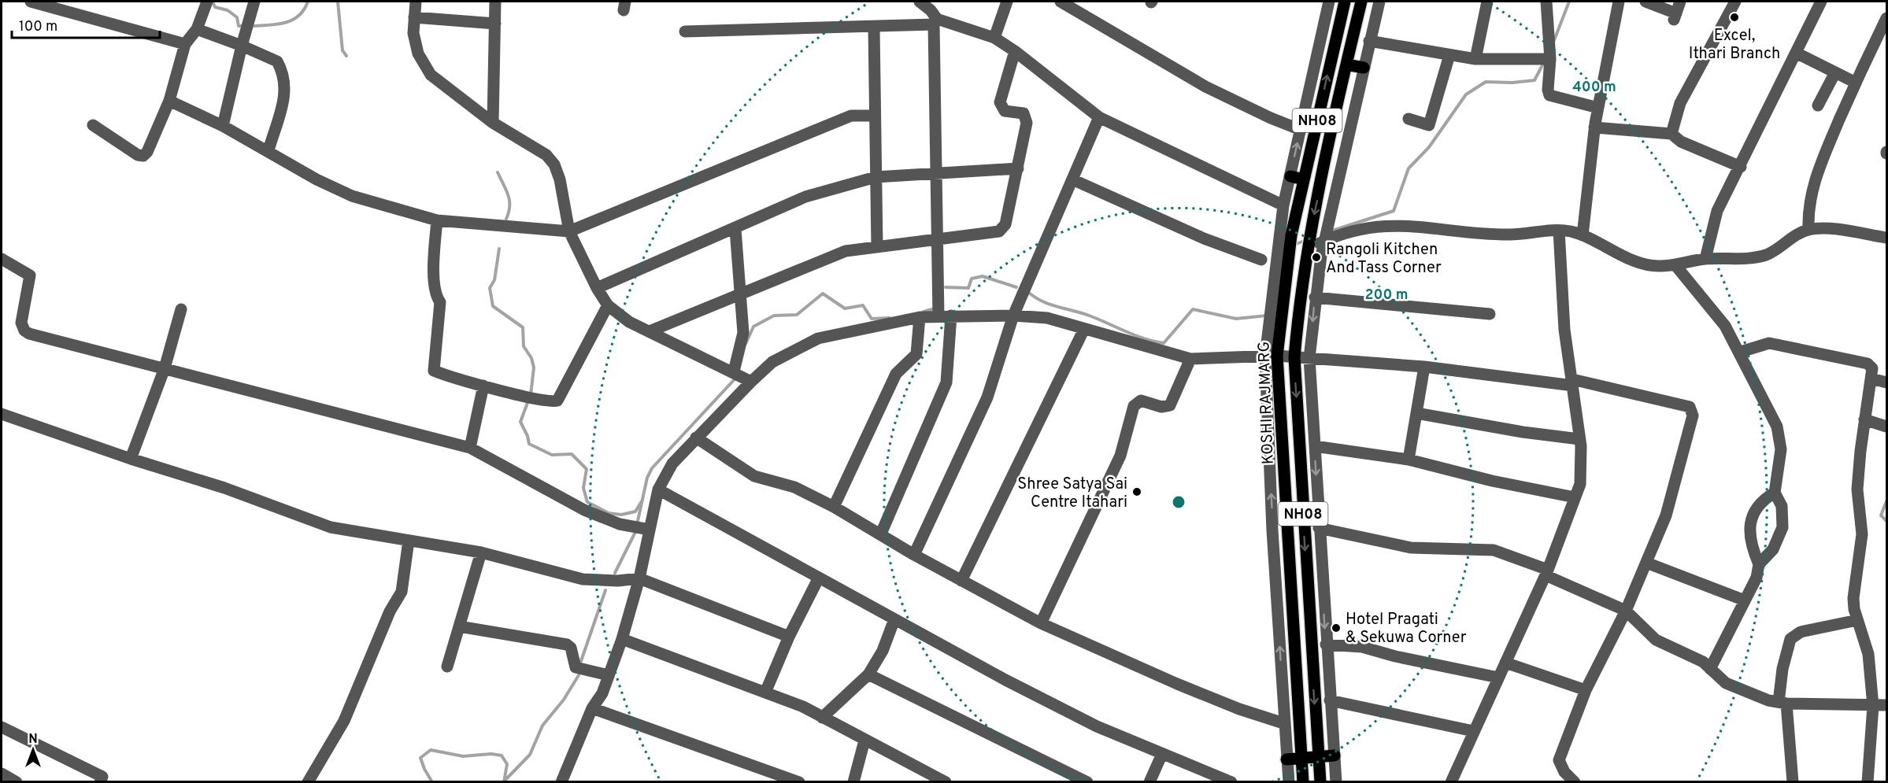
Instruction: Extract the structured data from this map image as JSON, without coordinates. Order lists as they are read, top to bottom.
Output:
{
  "streets": {
    "main road": ["NH08", "KOSHI RAJMARG"]
  },
  "places": [
    "Excel, Ithari Branch",
    "Rangoli Kitchen And Tass Corner",
    "Shree Satya Sai Centre Itahari",
    "Hotel Pragati & Sekuwa Corner"
  ],
  "scale_bar": "100 m",
  "north": "top",
  "rings": ["400 m", "200 m"]
}
